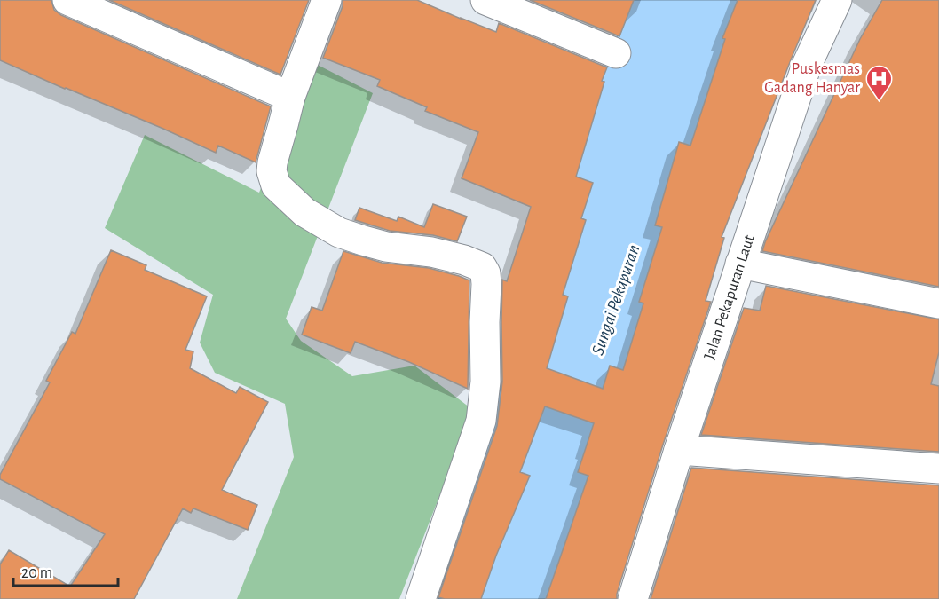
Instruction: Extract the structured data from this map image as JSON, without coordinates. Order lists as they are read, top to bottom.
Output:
{
  "streets": {
    "street": ["Jalan Pekapuran Laut"]
  },
  "water": ["Sungai Pekapuran"],
  "places": {
    "hospital": ["Puskesmas Gadang Hanyar"]
  },
  "scale_bar": "20 m"
}
